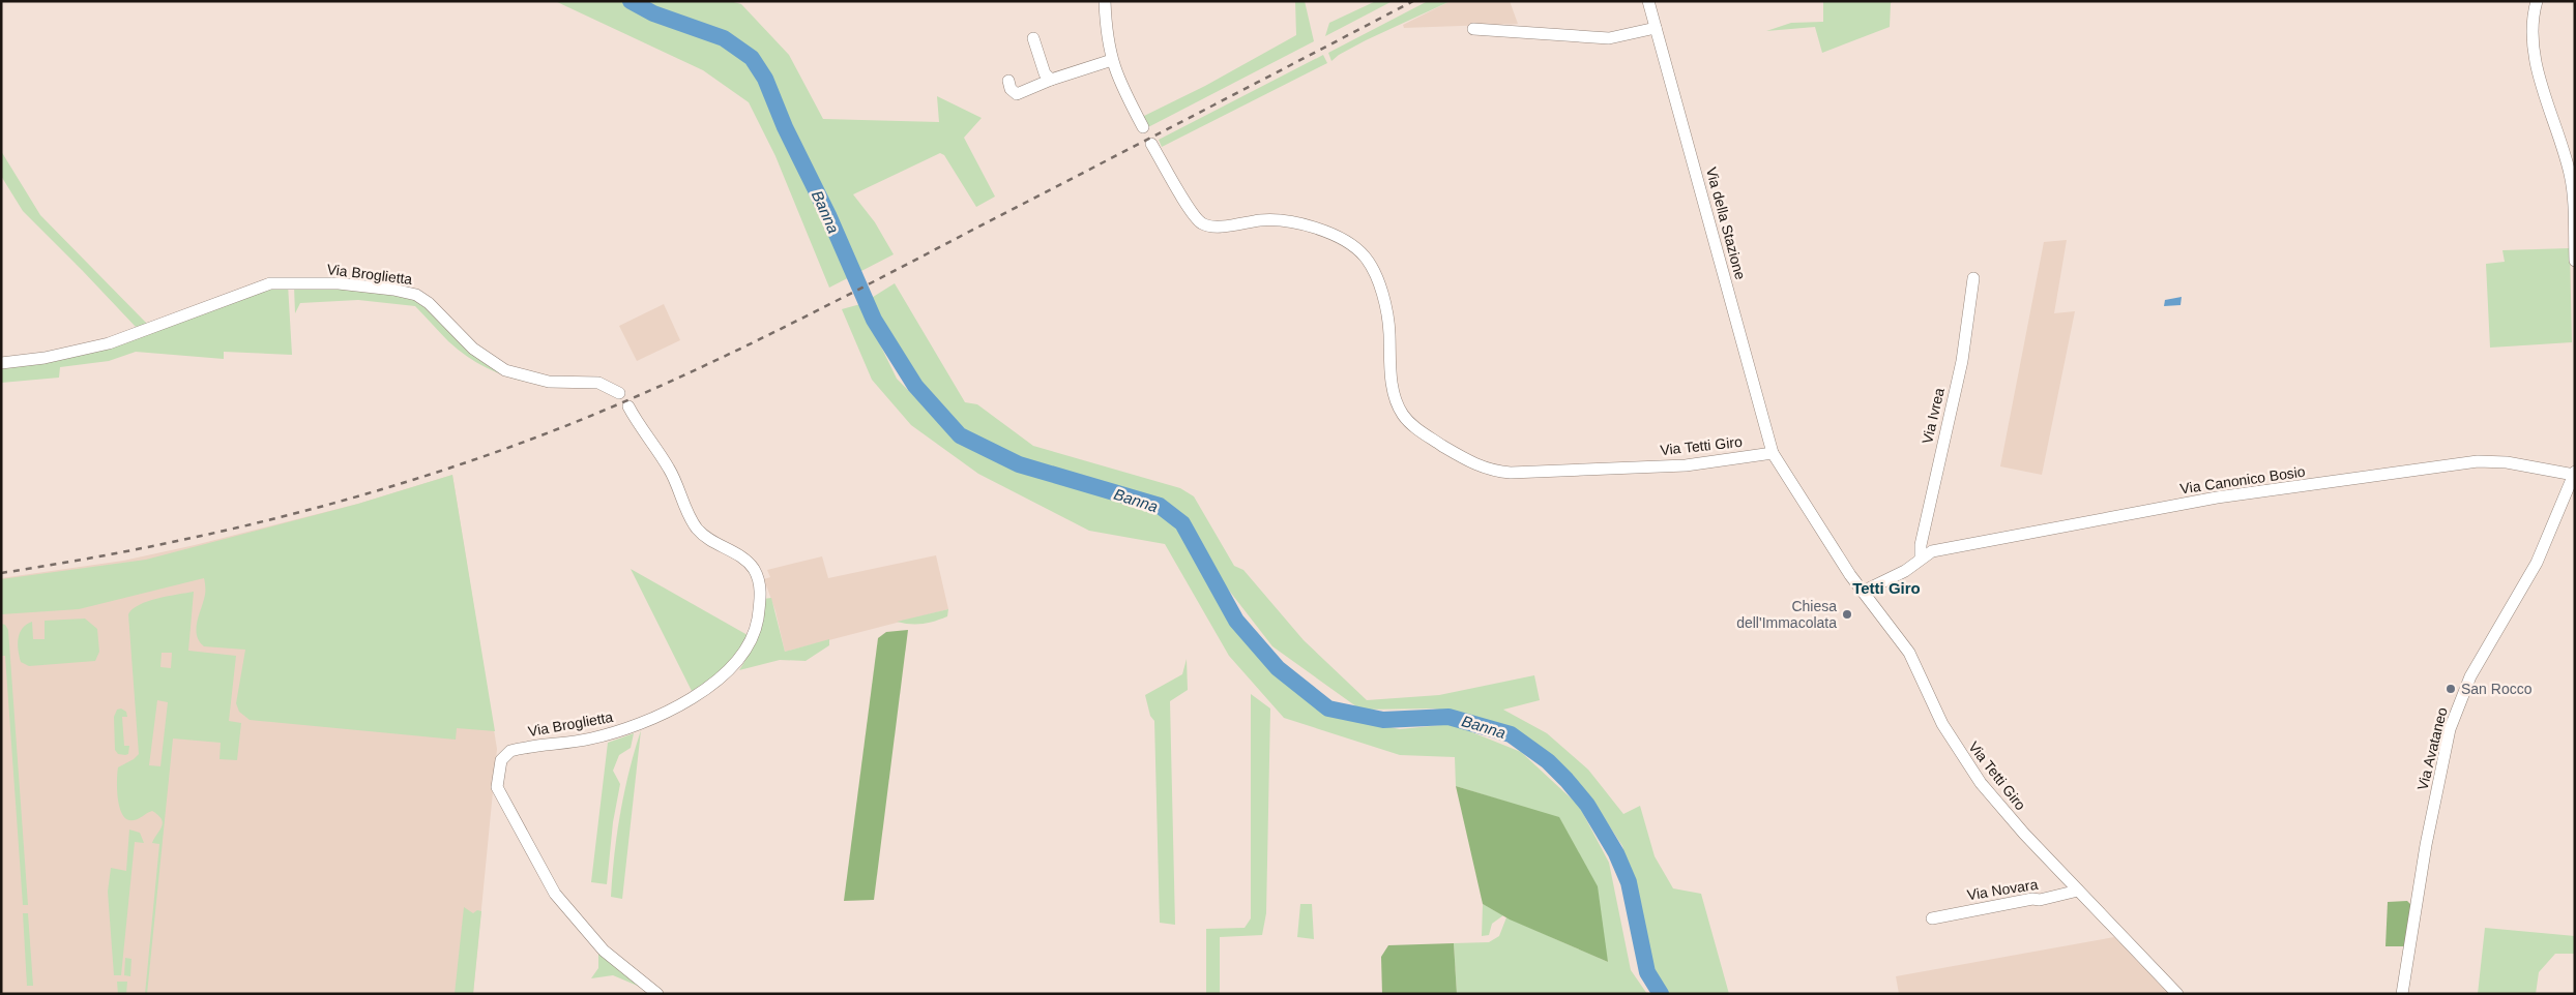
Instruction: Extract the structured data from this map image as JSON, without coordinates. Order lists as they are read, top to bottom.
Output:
{
  "streets": {
    "street": [
      "Via della Stazione",
      "Via Broglietta",
      "Via Ivrea",
      "Via Tetti Giro",
      "Via Canonico Bosio",
      "Via Avataneo",
      "Via Novara"
    ]
  },
  "crossings": [
    ["Via della Stazione", "Via Tetti Giro"],
    ["Via Ivrea", "Via Canonico Bosio"],
    ["Via Tetti Giro", "Via Canonico Bosio"],
    ["Via Tetti Giro", "Via Novara"],
    ["Via Canonico Bosio", "Via Avataneo"]
  ],
  "districts": ["Tetti Giro"],
  "water": ["Banna"],
  "places": ["Chiesa dell'Immacolata", "San Rocco"]
}
